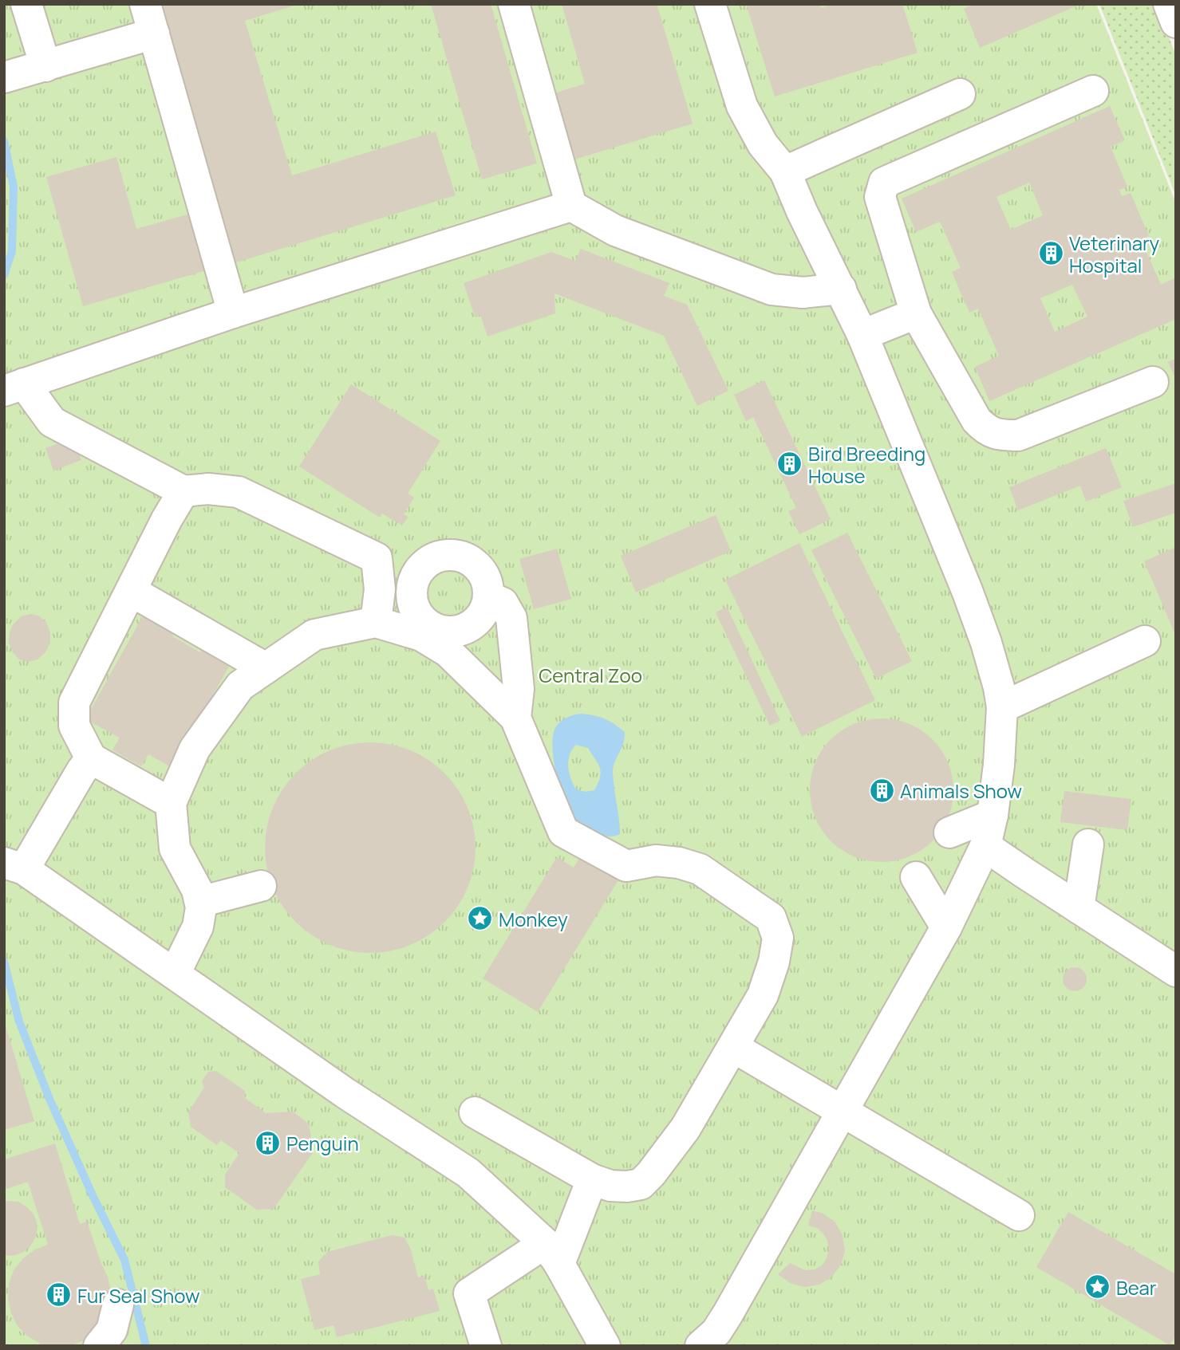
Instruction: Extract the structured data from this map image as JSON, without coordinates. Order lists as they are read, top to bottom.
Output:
{
  "parks": ["Central Zoo"],
  "places": {
    "building": [
      "Veterinary Hospital",
      "Bird Breeding House",
      "Animals Show",
      "Penguin",
      "Fur Seal Show"
    ],
    "place": ["Monkey", "Bear"]
  }
}
